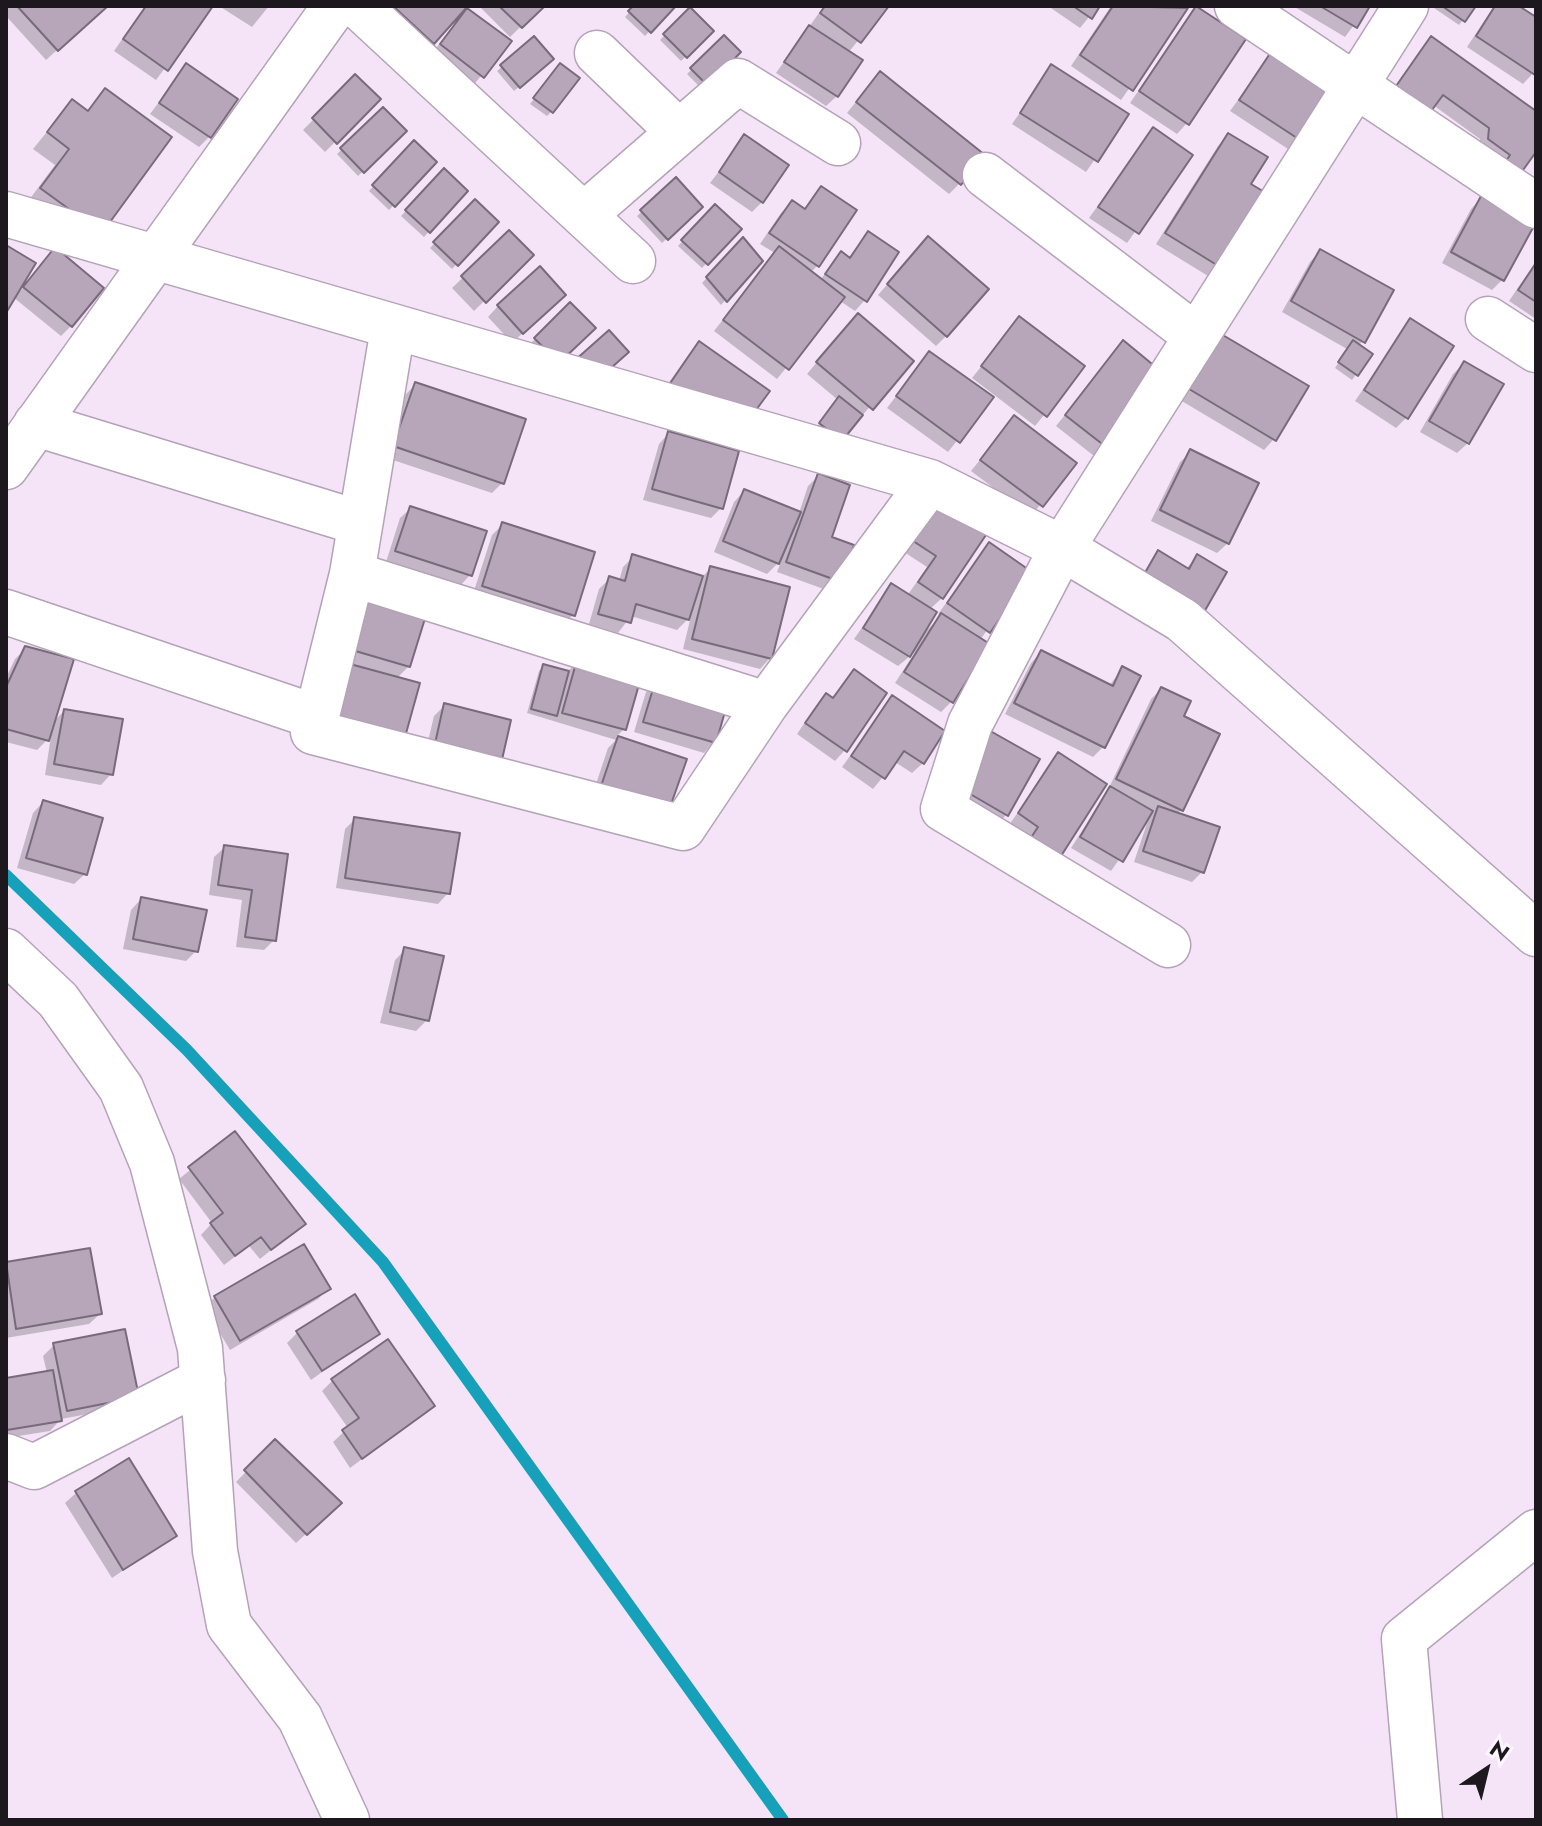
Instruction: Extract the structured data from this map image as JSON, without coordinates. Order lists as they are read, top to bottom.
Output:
{
  "north": "top right"
}
